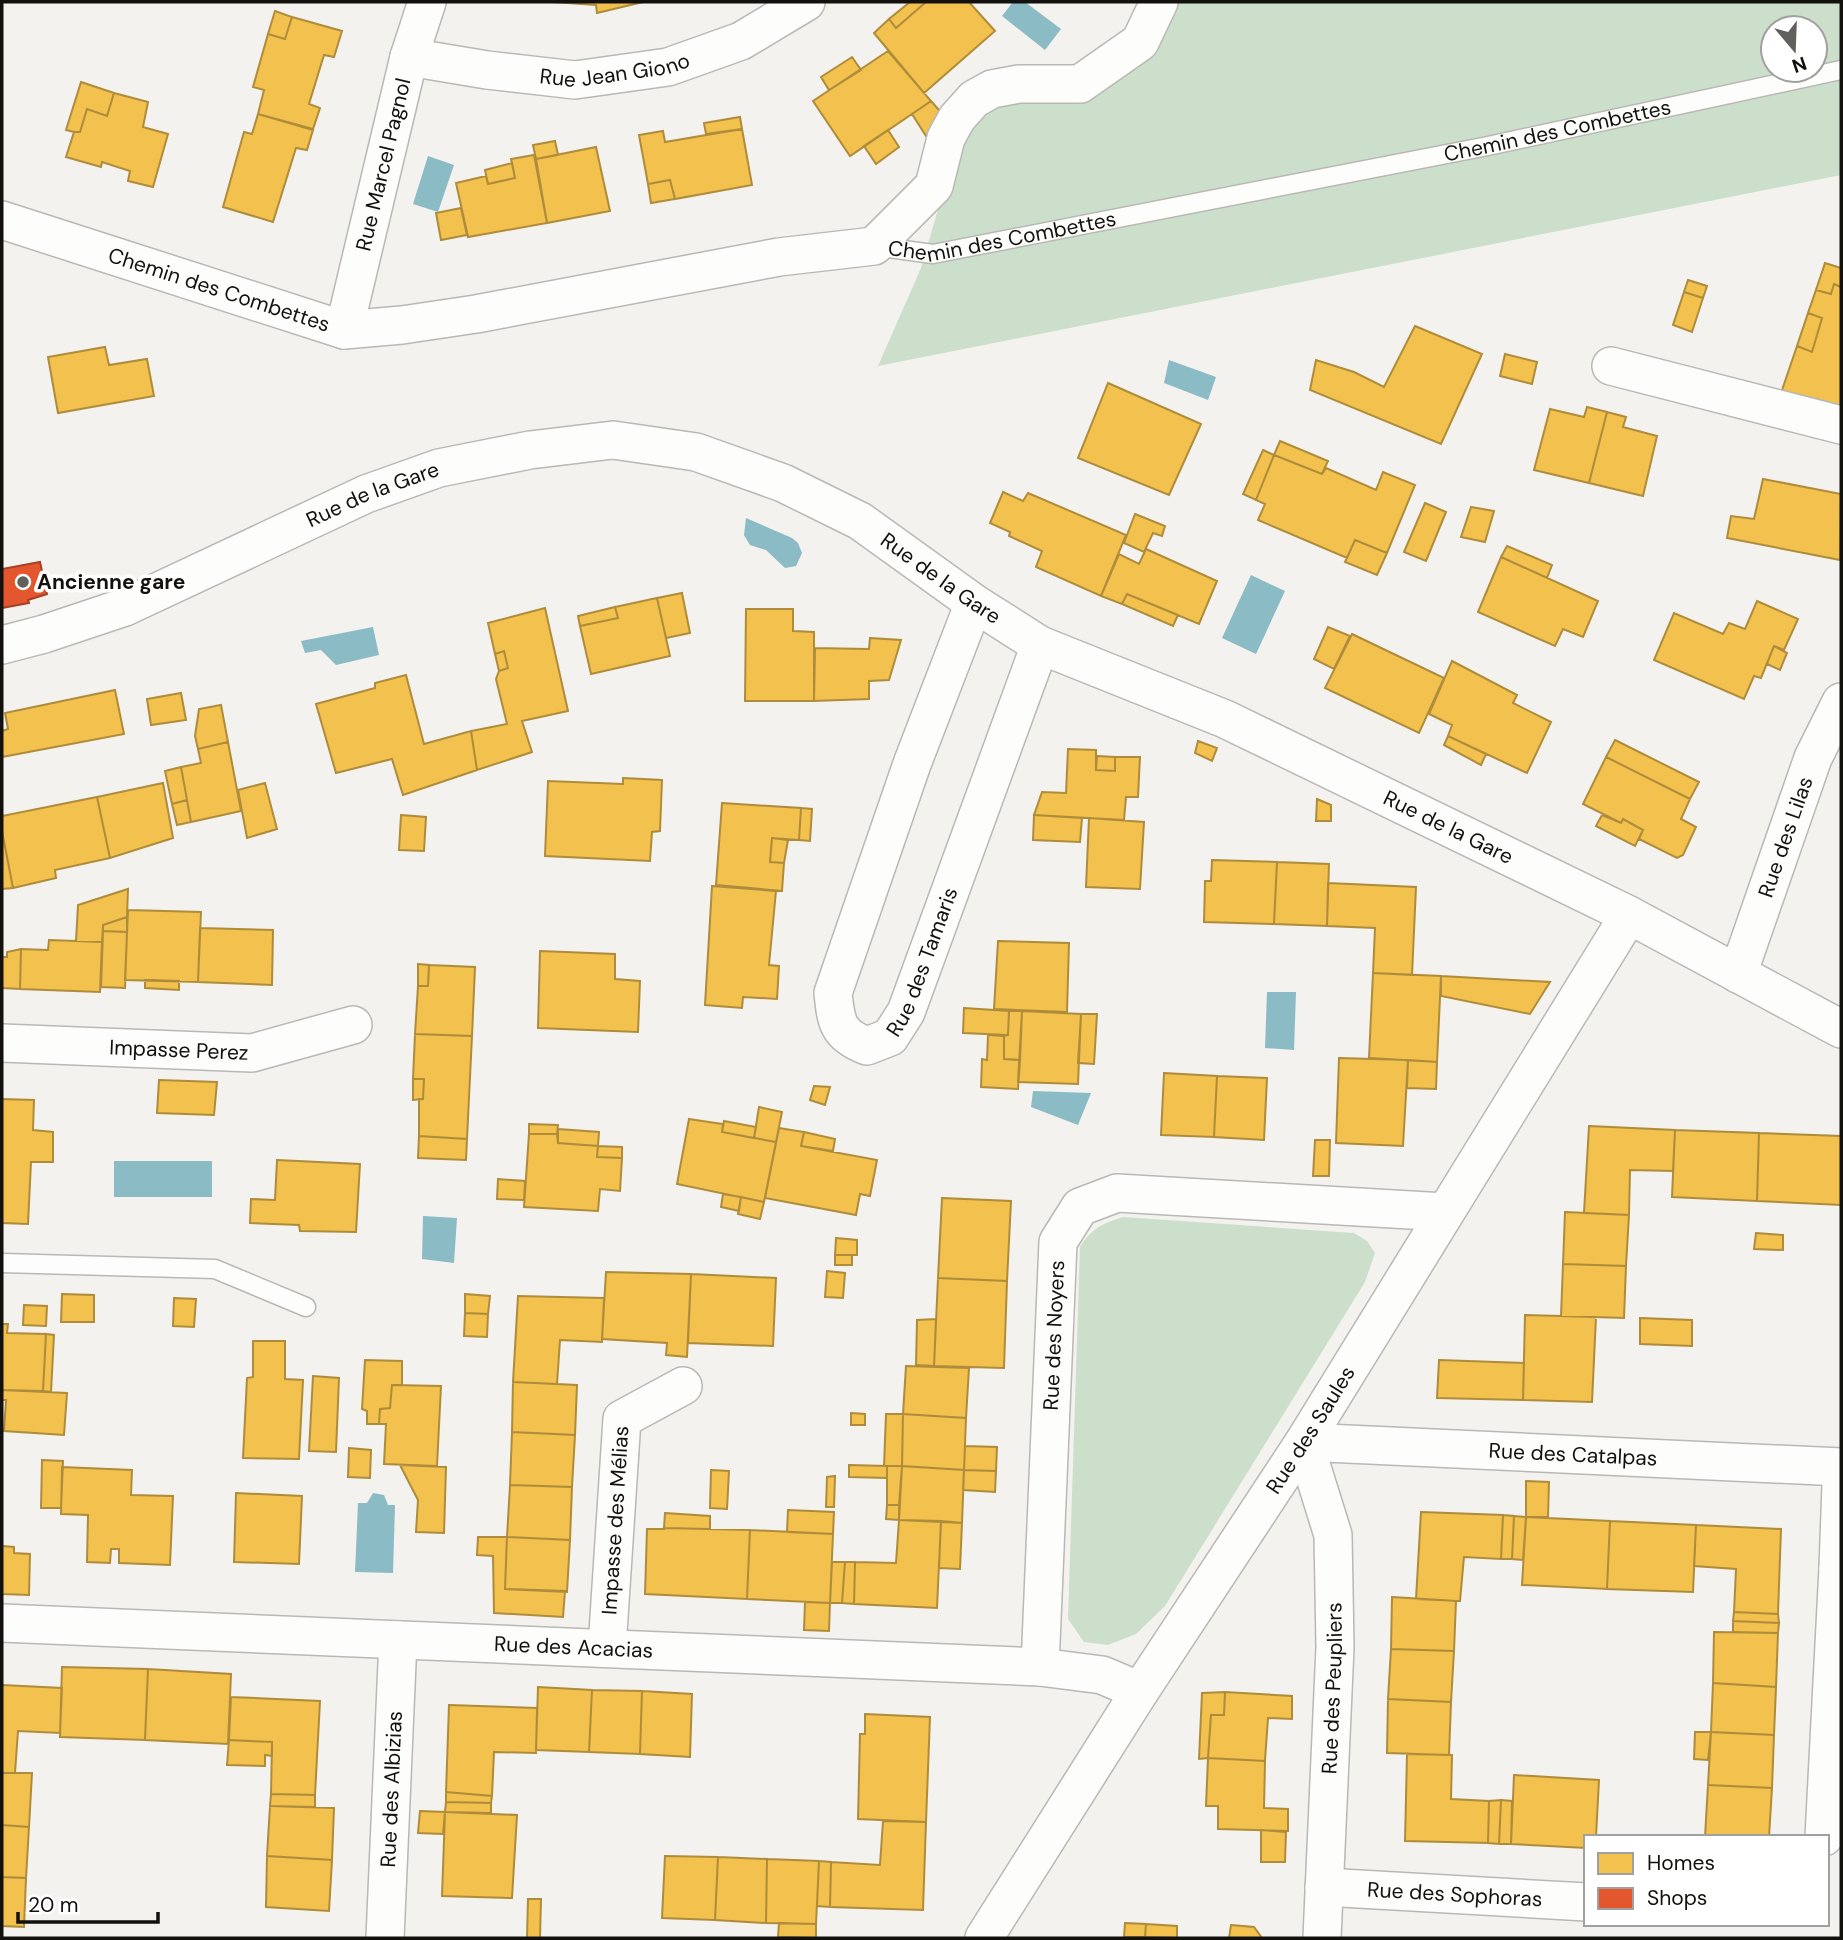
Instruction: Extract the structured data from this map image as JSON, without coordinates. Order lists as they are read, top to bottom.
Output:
{
  "streets": {
    "street": [
      "Rue Jean Giono",
      "Chemin des Combettes",
      "Rue Marcel Pagnol",
      "Rue de la Gare",
      "Rue des Lilas",
      "Rue des Tamaris",
      "Impasse Perez",
      "Rue des Noyers",
      "Rue des Saules",
      "Rue des Catalpas",
      "Impasse des Mélias",
      "Rue des Acacias",
      "Rue des Peupliers",
      "Rue des Albizias",
      "Rue des Sophoras"
    ]
  },
  "crossings": [
    ["Rue Jean Giono", "Rue Marcel Pagnol"],
    ["Chemin des Combettes", "Rue Marcel Pagnol"],
    ["Rue de la Gare", "Rue des Lilas"],
    ["Rue de la Gare", "Rue des Tamaris"],
    ["Rue de la Gare", "Rue des Saules"],
    ["Rue des Noyers", "Rue des Saules"],
    ["Rue des Noyers", "Rue des Acacias"],
    ["Rue des Saules", "Rue des Catalpas"],
    ["Rue des Saules", "Rue des Acacias"],
    ["Rue des Saules", "Rue des Peupliers"],
    ["Rue des Catalpas", "Rue des Peupliers"],
    ["Impasse des Mélias", "Rue des Acacias"],
    ["Rue des Acacias", "Rue des Albizias"],
    ["Rue des Peupliers", "Rue des Sophoras"]
  ],
  "places": ["Ancienne gare"],
  "legend": ["Homes", "Shops"],
  "scale_bar": "20 m",
  "north": "bottom"
}
